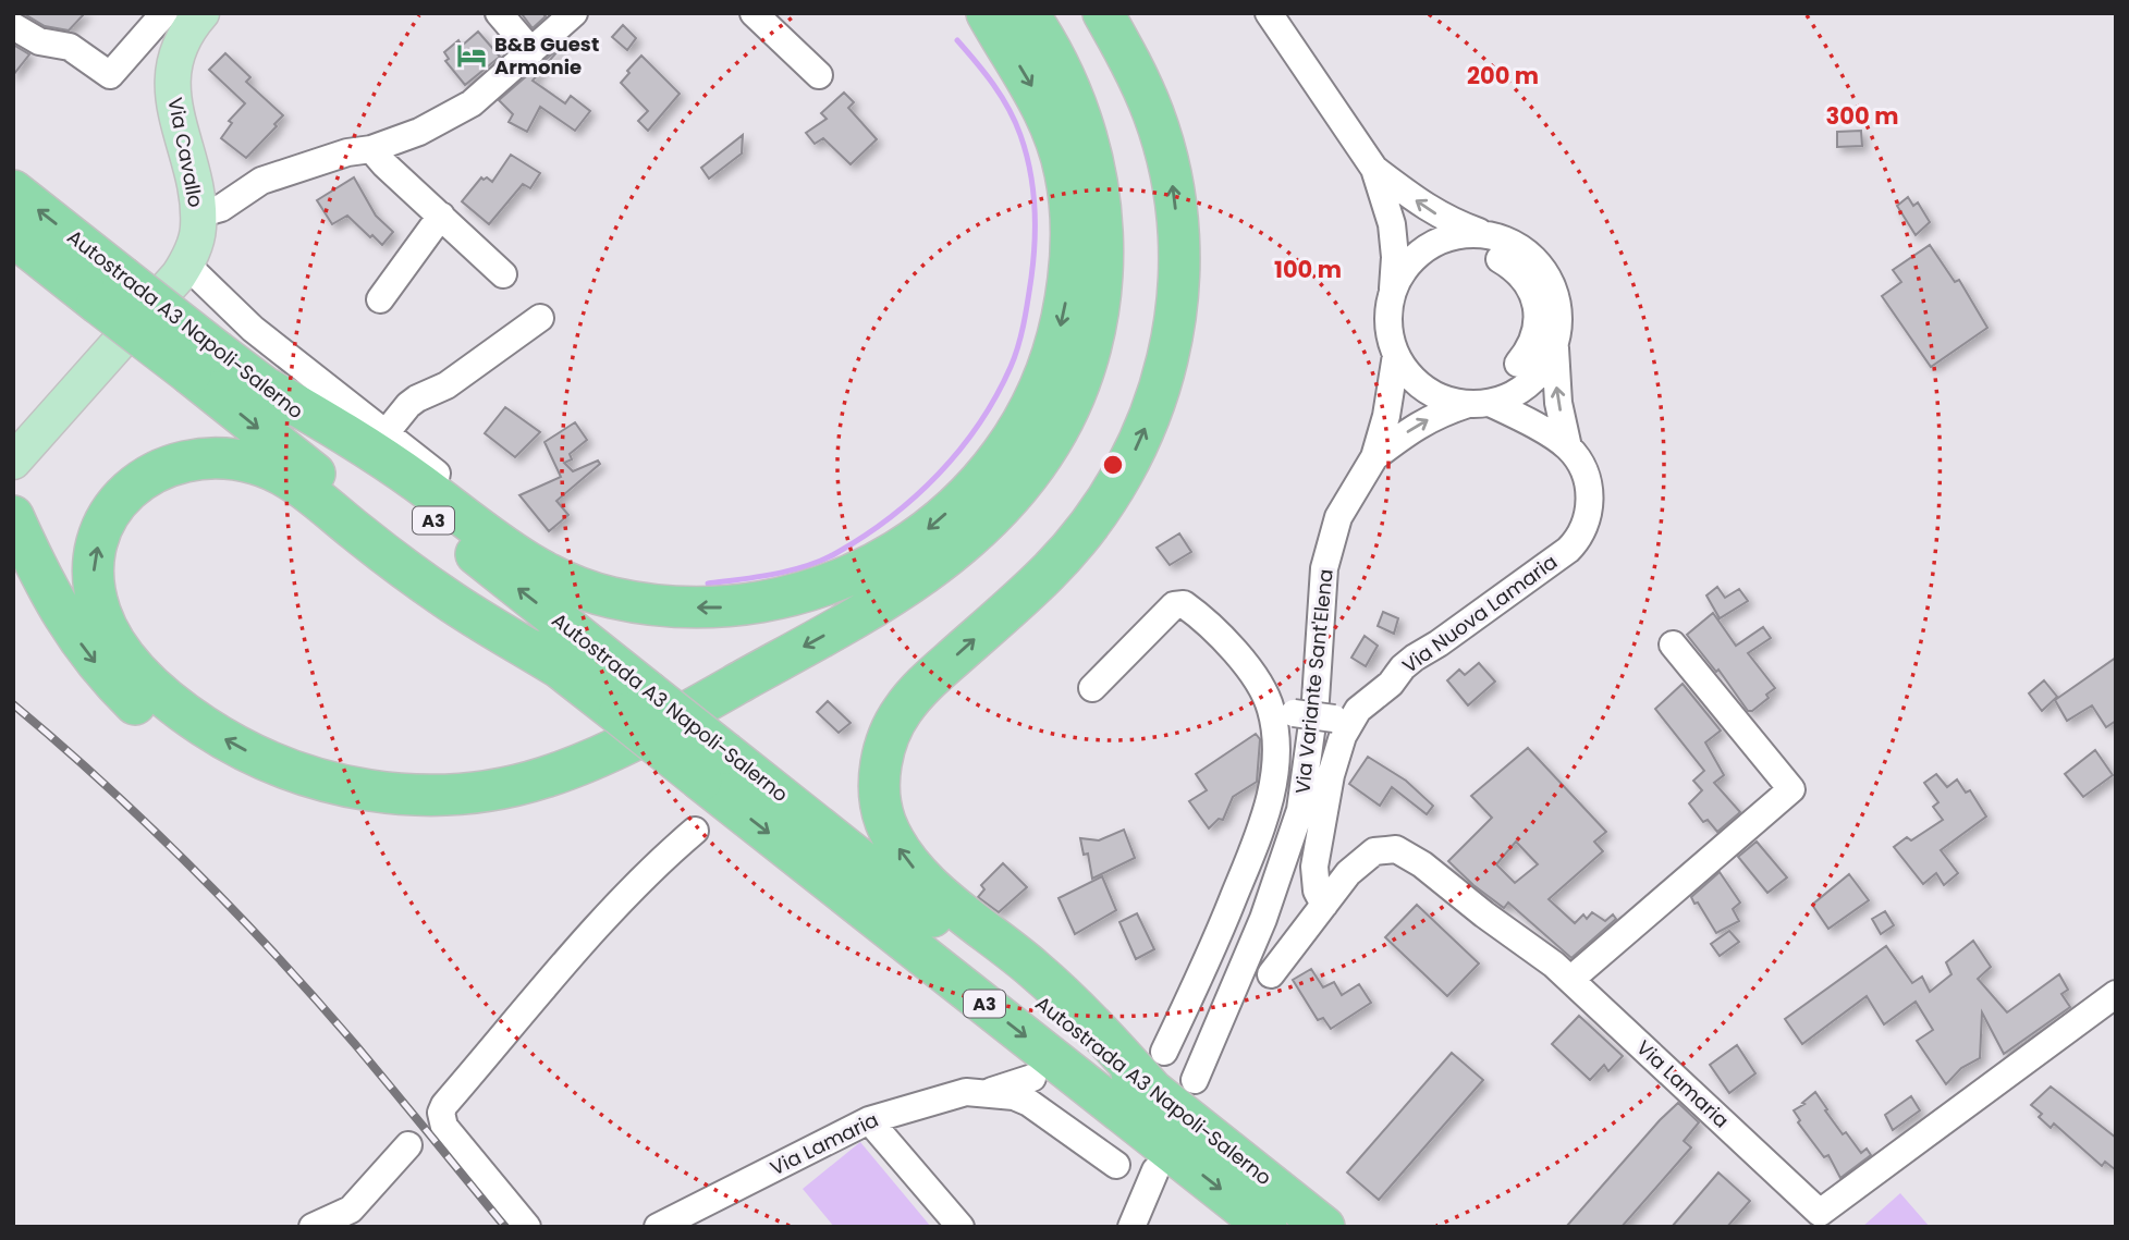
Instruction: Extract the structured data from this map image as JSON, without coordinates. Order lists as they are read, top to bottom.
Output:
{
  "streets": {
    "highway": ["Autostrada A3 Napoli-Salerno", "A3"],
    "main road": ["Via Cavallo"],
    "street": ["Via Nuova Lamaria", "Via Variante Sant'Elena", "Via Lamaria"]
  },
  "crossings": [
    ["Via Nuova Lamaria", "Via Variante Sant'Elena"],
    ["Via Nuova Lamaria", "Via Lamaria"]
  ],
  "places": {
    "hotel": ["B&B Guest Armonie"]
  },
  "rings": ["200 m", "300 m", "100 m"]
}
